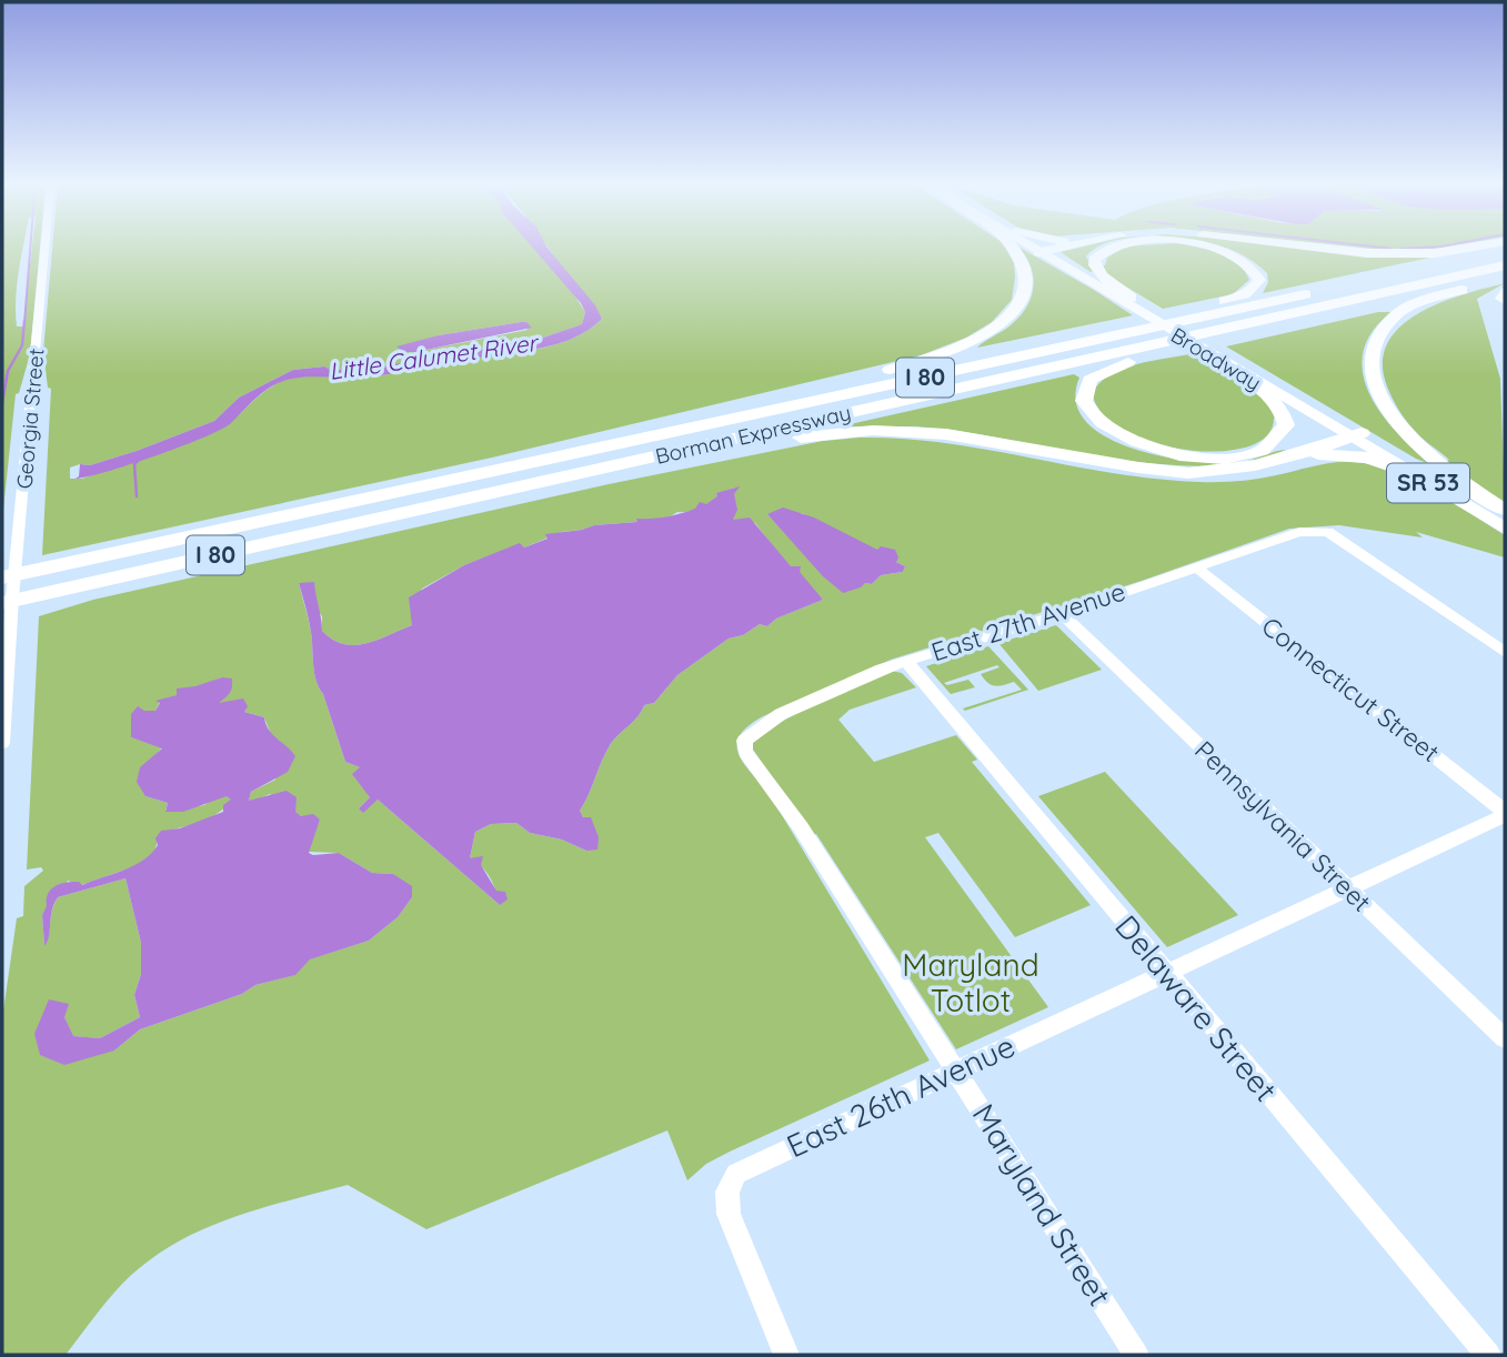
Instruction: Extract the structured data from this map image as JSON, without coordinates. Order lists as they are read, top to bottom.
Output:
{
  "streets": {
    "highway": ["I 80", "Borman Expressway"],
    "main road": ["Broadway", "SR 53"],
    "street": [
      "Georgia Street",
      "East 27th Avenue",
      "Connecticut Street",
      "Pennsylvania Street",
      "Delaware Street",
      "East 26th Avenue",
      "Maryland Street"
    ]
  },
  "crossings": [
    ["East 27th Avenue", "Connecticut Street"],
    ["East 27th Avenue", "Pennsylvania Street"],
    ["East 27th Avenue", "Delaware Street"],
    ["East 27th Avenue", "Maryland Street"],
    ["Connecticut Street", "East 26th Avenue"],
    ["Pennsylvania Street", "East 26th Avenue"],
    ["Delaware Street", "East 26th Avenue"],
    ["East 26th Avenue", "Maryland Street"]
  ],
  "water": ["Little Calumet River"],
  "parks": ["Maryland Totlot"]
}
